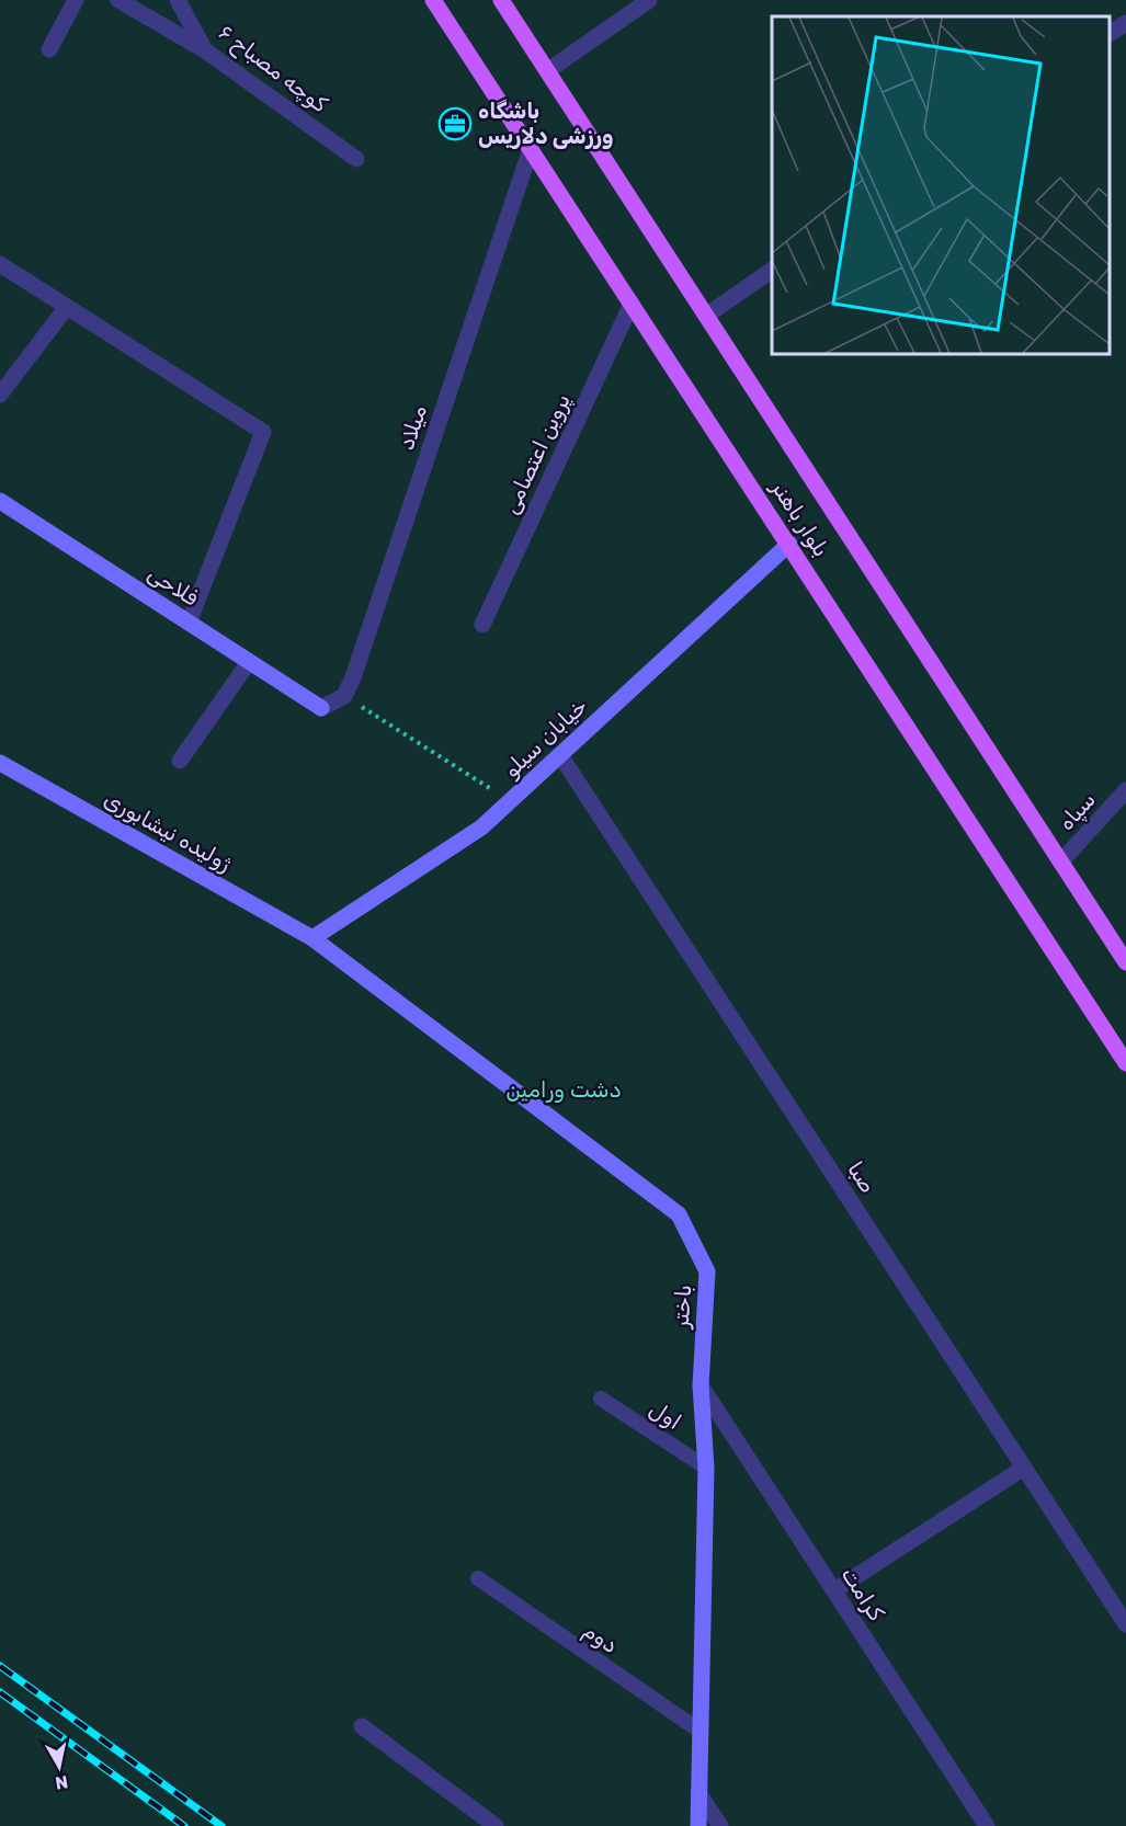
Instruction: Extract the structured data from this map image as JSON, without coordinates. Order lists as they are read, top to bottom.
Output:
{
  "streets": {
    "main road": [
      "بلوار باهنر",
      "فلاحی",
      "خیابان سیلو",
      "ژولیده نیشابوری",
      "باختر"
    ],
    "street": [
      "کوچه مصباح ۶",
      "میلاد",
      "پروین اعتصامی",
      "سپاه",
      "صبا",
      "کرامت"
    ],
    "lane": ["اول", "دوم"]
  },
  "crossings": [
    ["میلاد", "بلوار باهنر"],
    ["پروین اعتصامی", "بلوار باهنر"],
    ["بلوار باهنر", "خیابان سیلو"],
    ["بلوار باهنر", "سپاه"],
    ["خیابان سیلو", "ژولیده نیشابوری"],
    ["خیابان سیلو", "صبا"],
    ["خیابان سیلو", "باختر"],
    ["ژولیده نیشابوری", "باختر"],
    ["باختر", "اول"],
    ["باختر", "کرامت"],
    ["باختر", "دوم"]
  ],
  "parks": ["دشت ورامین"],
  "places": {
    "office": ["باشگاه ورزشی دلاریس"]
  },
  "north": "bottom"
}
